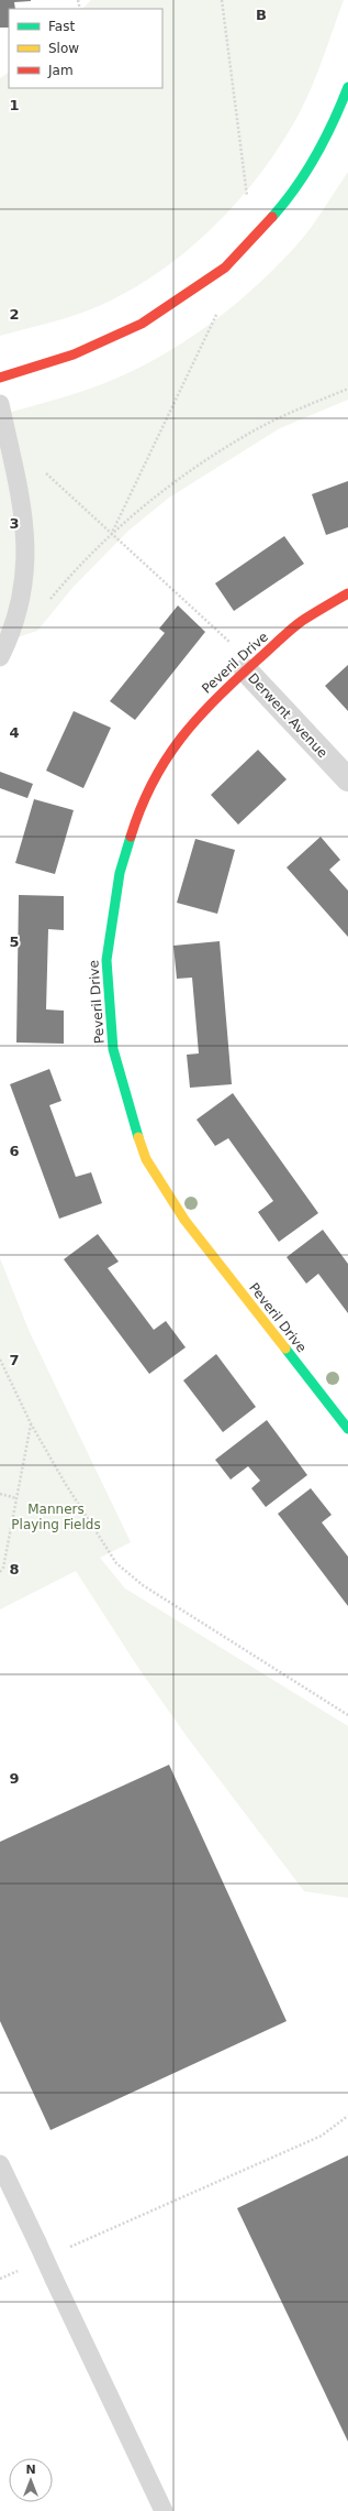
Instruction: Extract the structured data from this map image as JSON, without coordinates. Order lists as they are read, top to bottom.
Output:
{
  "streets": {
    "street": ["Peveril Drive", "Derwent Avenue"]
  },
  "crossings": [
    ["Peveril Drive", "Derwent Avenue"]
  ],
  "parks": ["Manners Playing Fields"],
  "legend": ["Fast", "Slow", "Jam"],
  "north": "top",
  "grid": {
    "columns": ["B"],
    "rows": [
      "1",
      "2",
      "3",
      "4",
      "5",
      "6",
      "7",
      "8",
      "9"
    ]
  }
}
